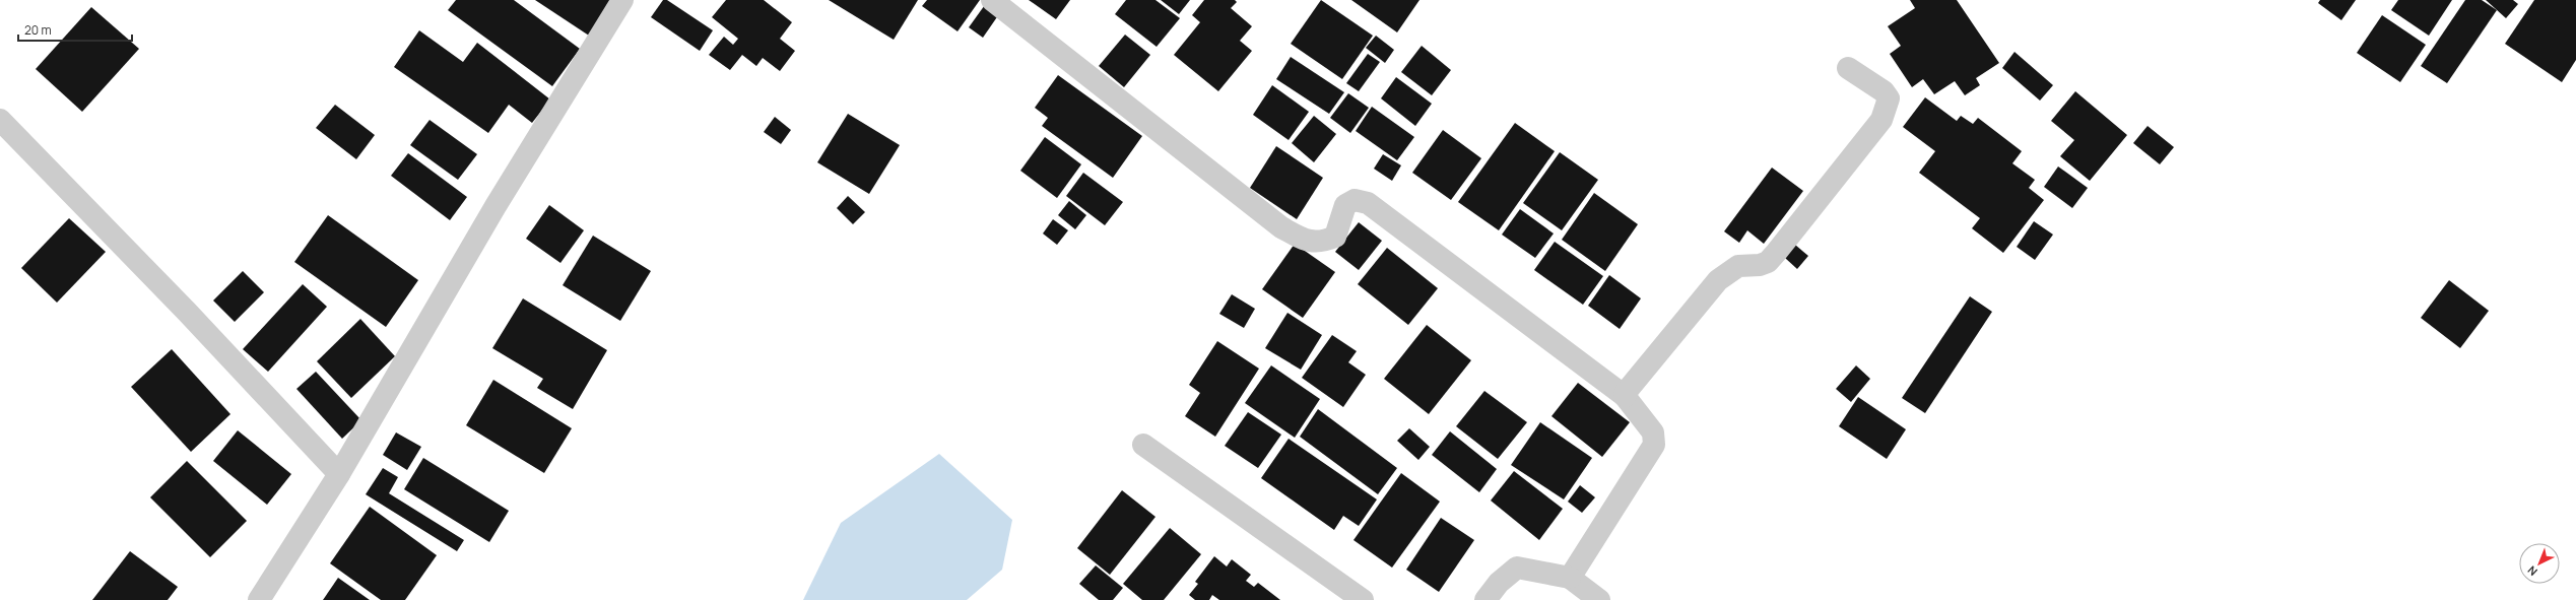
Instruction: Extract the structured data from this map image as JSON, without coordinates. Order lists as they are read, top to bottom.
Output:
{
  "scale_bar": "20 m",
  "north": "bottom left"
}
